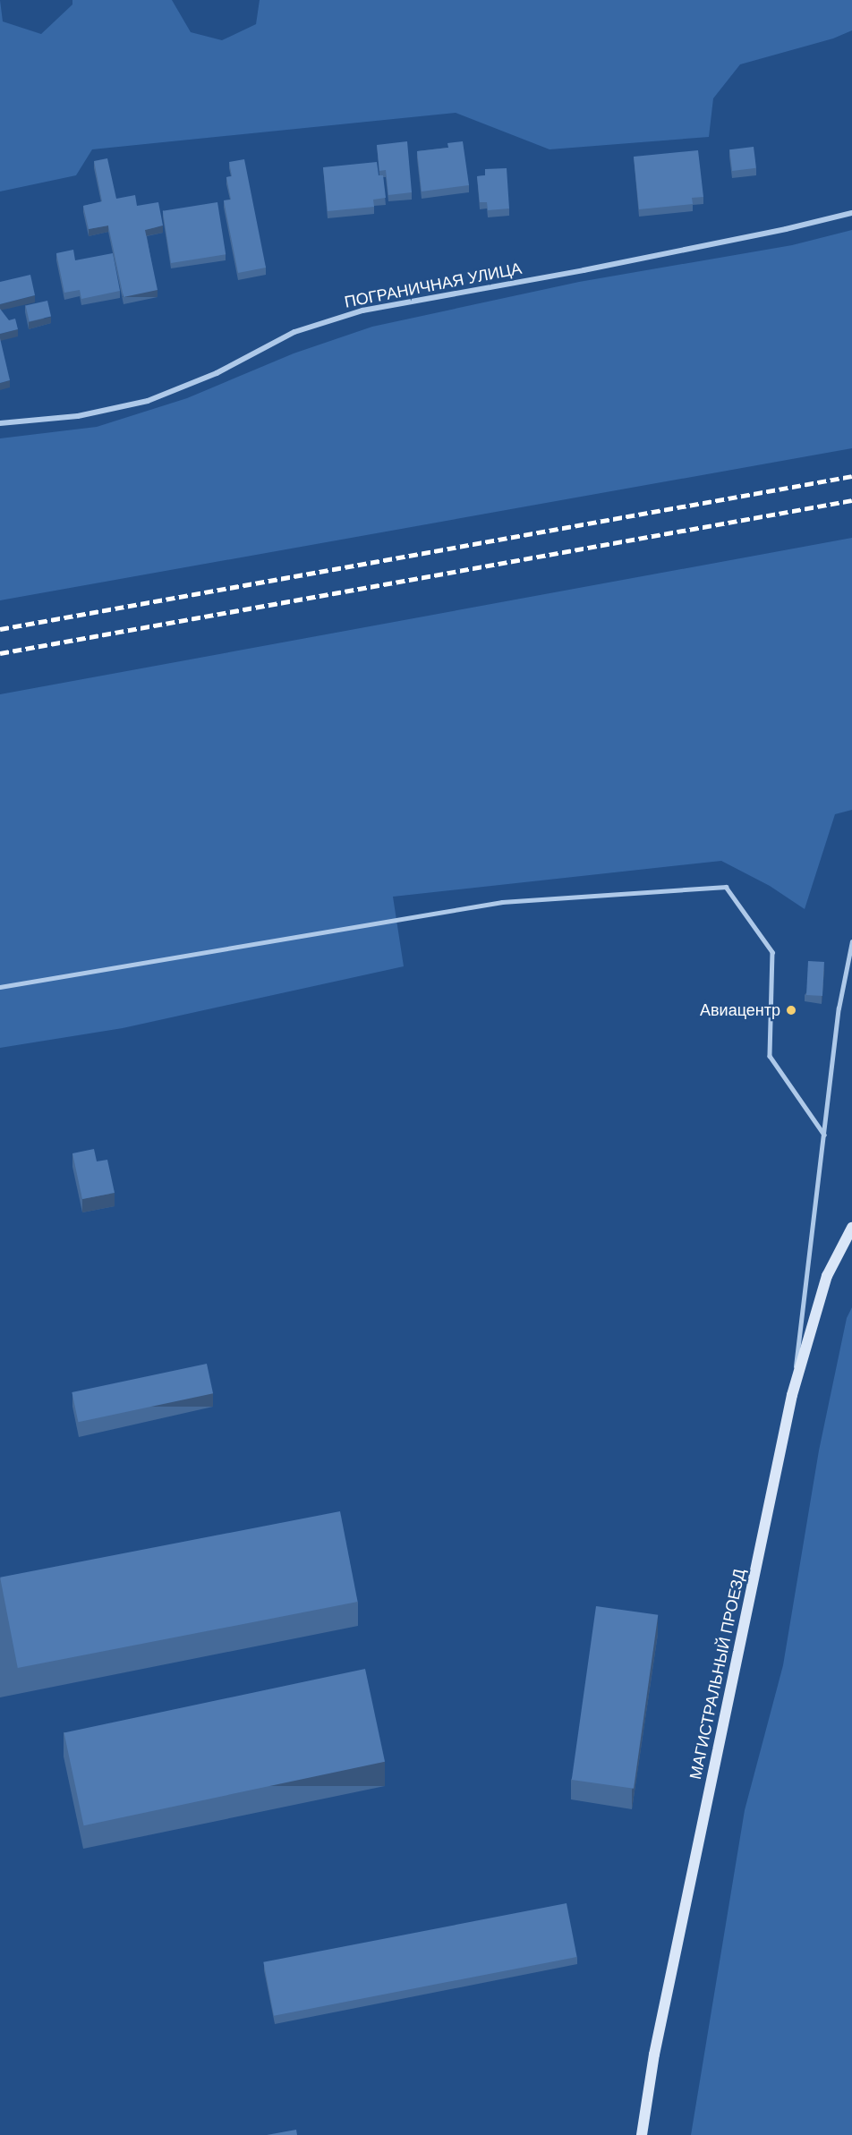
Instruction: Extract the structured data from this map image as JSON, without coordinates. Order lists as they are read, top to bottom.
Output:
{
  "streets": {
    "main road": ["МАГИСТРАЛЬНЫЙ ПРОЕЗД"],
    "street": ["ПОГРАНИЧНАЯ УЛИЦА"]
  },
  "places": ["Авиацентр"]
}
